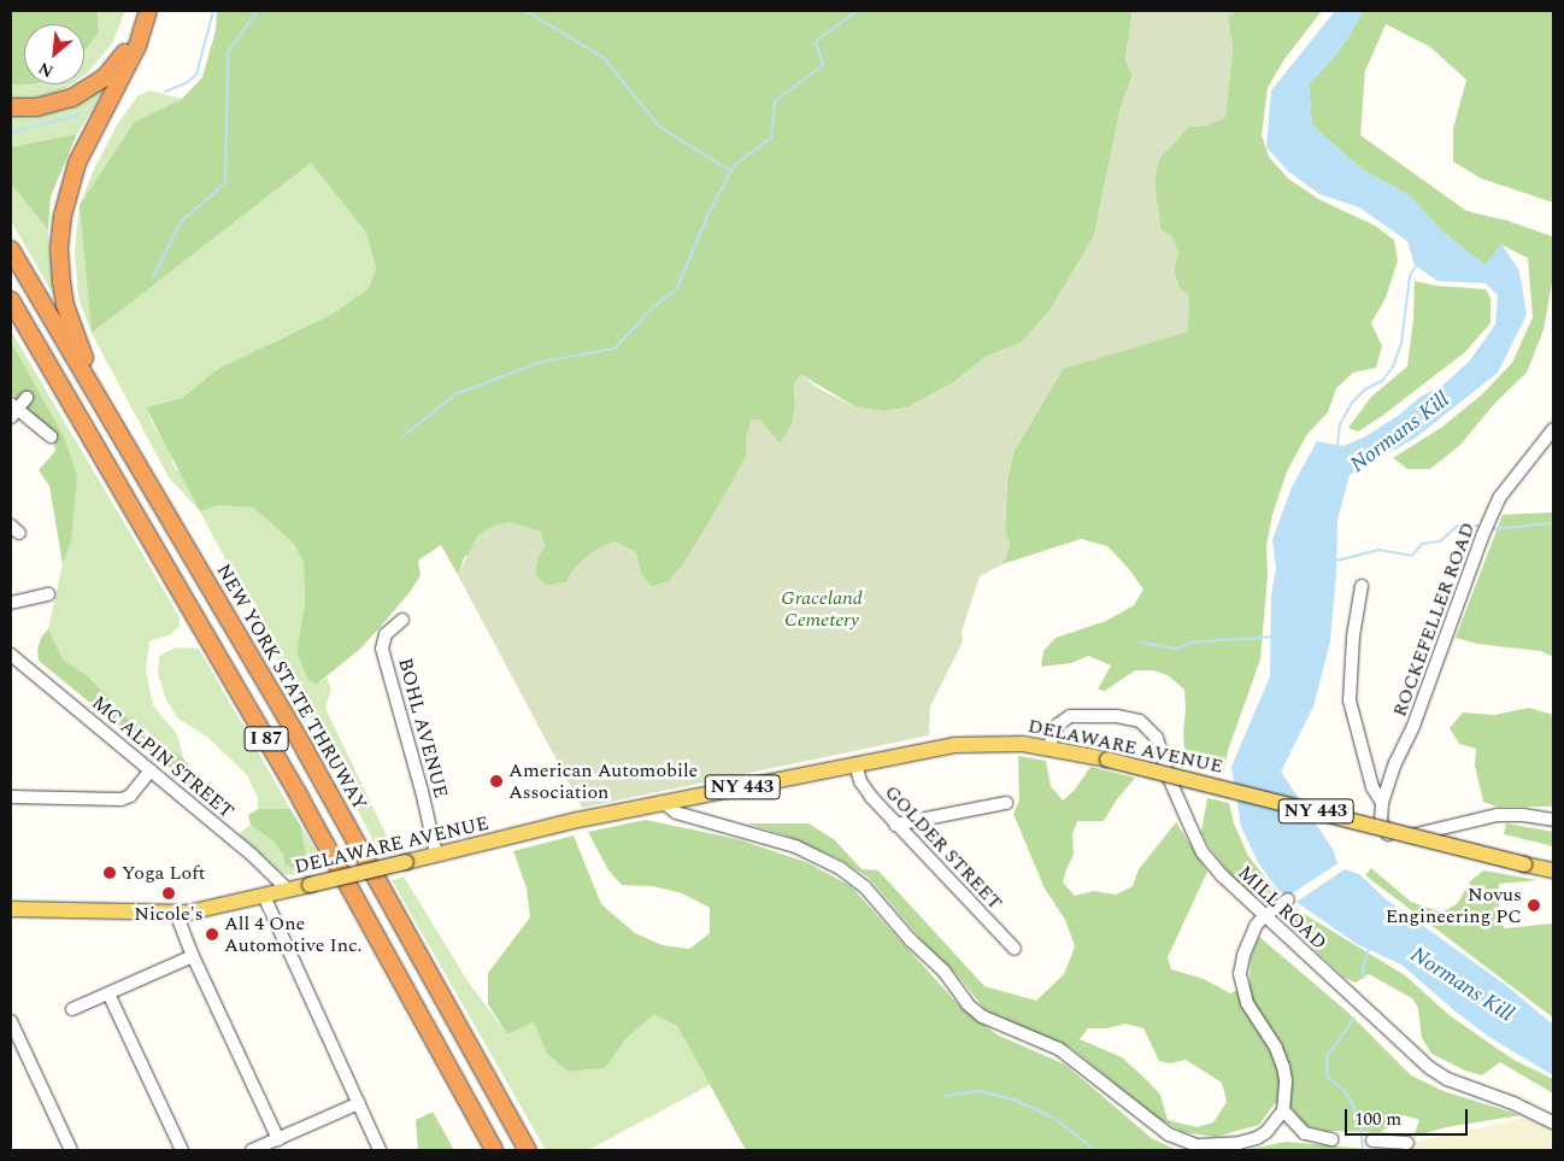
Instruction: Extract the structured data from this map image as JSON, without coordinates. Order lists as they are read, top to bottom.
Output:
{
  "streets": {
    "highway": ["NEW YORK STATE THRUWAY", "I 87"],
    "main road": ["DELAWARE AVENUE", "NY 443"],
    "street": [
      "ROCKEFELLER ROAD",
      "BOHL AVENUE",
      "MC ALPIN STREET",
      "GOLDER STREET",
      "MILL ROAD"
    ]
  },
  "crossings": [
    ["BOHL AVENUE", "DELAWARE AVENUE"],
    ["DELAWARE AVENUE", "MC ALPIN STREET"],
    ["DELAWARE AVENUE", "GOLDER STREET"],
    ["DELAWARE AVENUE", "MILL ROAD"]
  ],
  "water": ["Normans Kill"],
  "parks": ["Graceland Cemetery"],
  "places": [
    "American Automobile Association",
    "Yoga Loft",
    "Nicole's",
    "Novus Engineering PC",
    "All 4 One Automotive Inc."
  ],
  "scale_bar": "100 m",
  "north": "bottom left"
}
